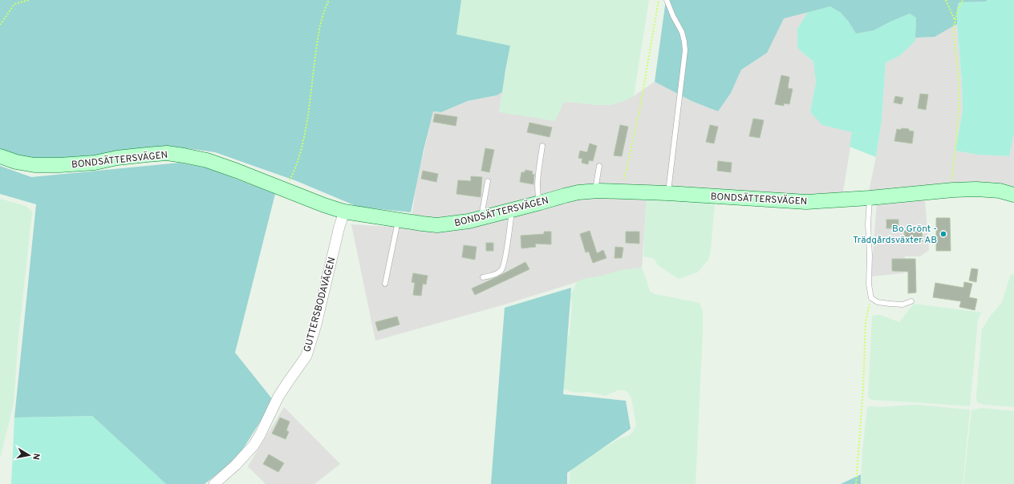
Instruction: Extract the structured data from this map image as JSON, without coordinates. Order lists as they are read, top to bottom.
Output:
{
  "streets": {
    "street": ["BONDSÄTTERSVÄGEN", "GUTTERSBODAVÄGEN"]
  },
  "crossings": [
    ["BONDSÄTTERSVÄGEN", "GUTTERSBODAVÄGEN"]
  ],
  "places": ["Bo Grönt - Trädgårdsväxter AB"],
  "north": "right"
}
